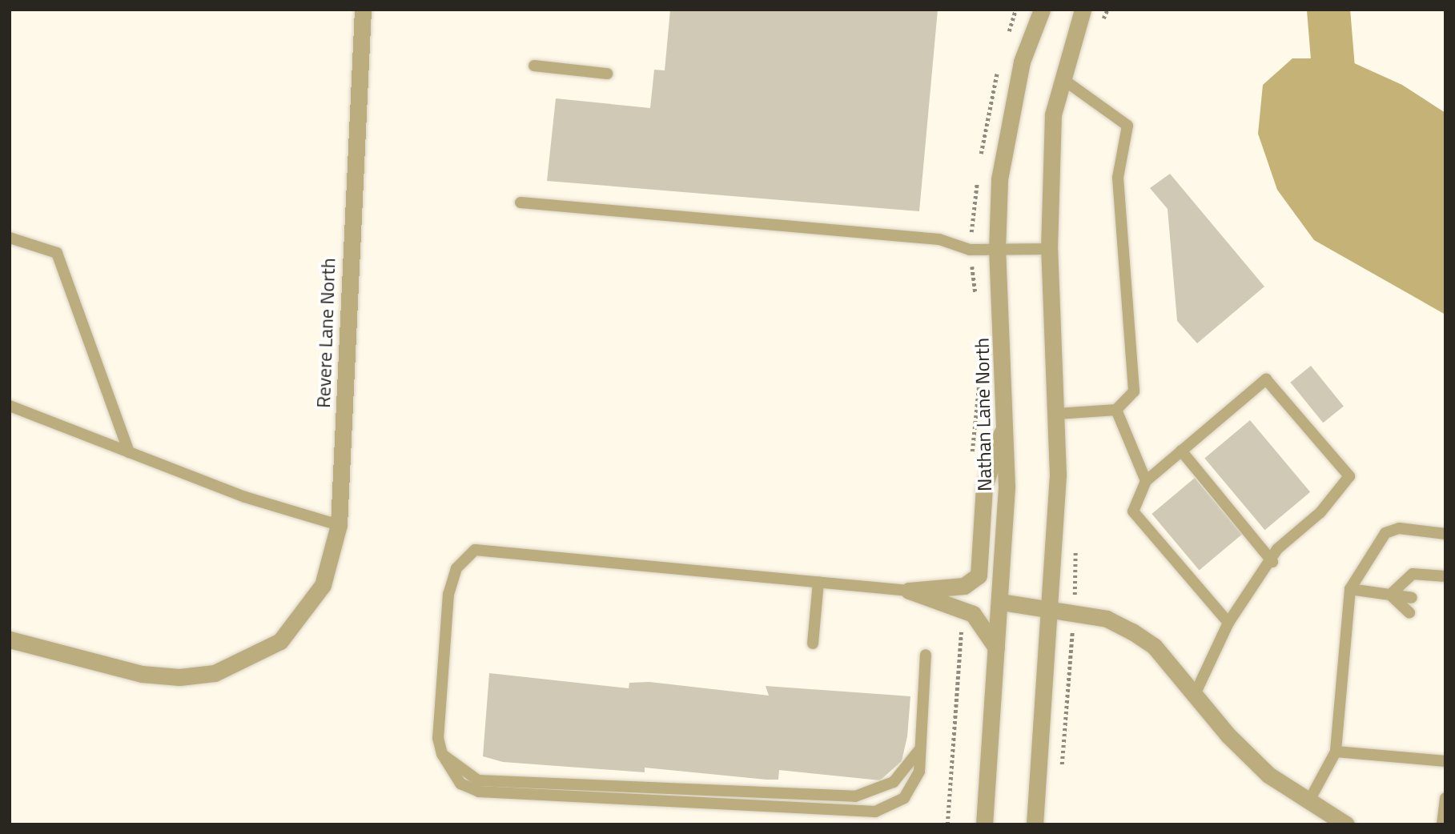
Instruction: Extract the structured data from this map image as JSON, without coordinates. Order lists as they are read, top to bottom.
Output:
{
  "streets": {
    "street": ["Revere Lane North", "Nathan Lane North"]
  }
}
